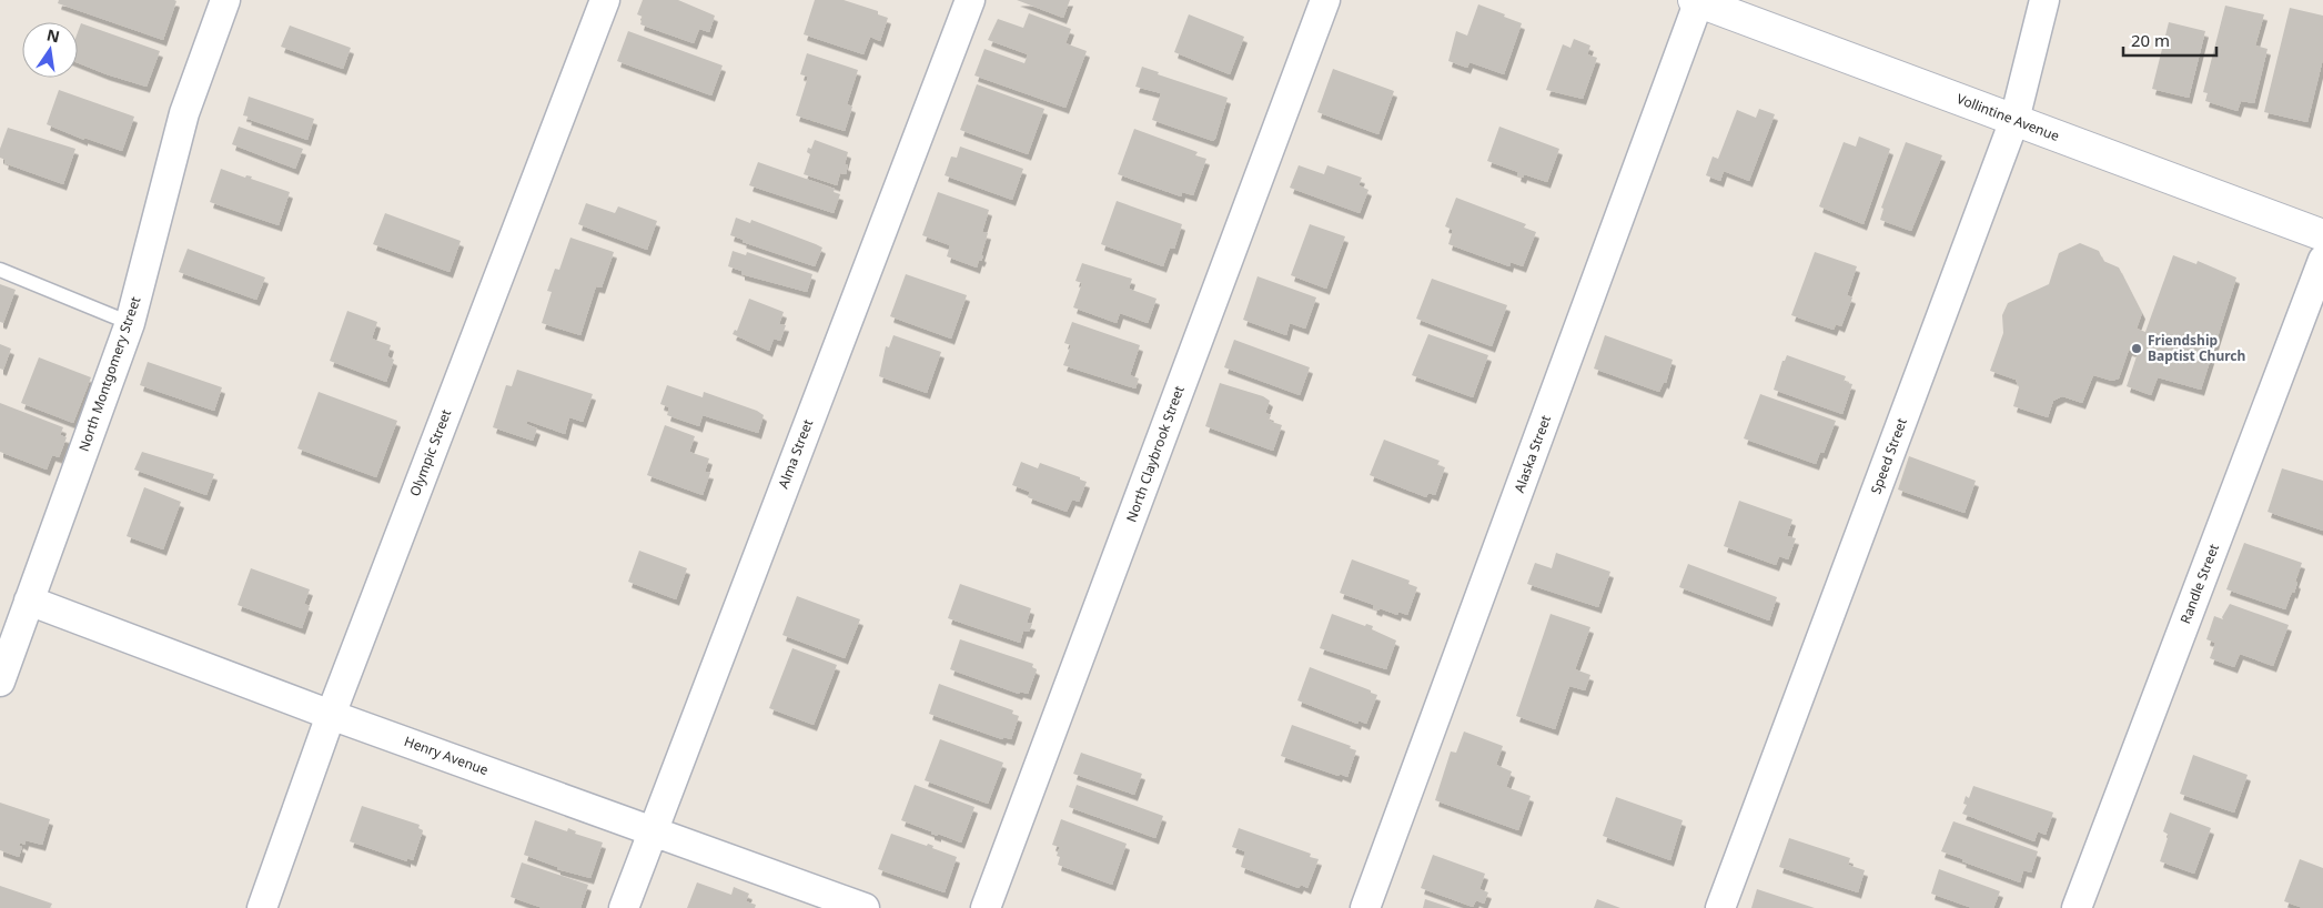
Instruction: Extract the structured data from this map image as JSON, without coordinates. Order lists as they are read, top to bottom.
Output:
{
  "streets": {
    "street": [
      "Vollintine Avenue",
      "North Montgomery Street",
      "Olympic Street",
      "Alma Street",
      "North Claybrook Street",
      "Alaska Street",
      "Speed Street",
      "Randle Street",
      "Henry Avenue"
    ]
  },
  "crossings": [
    ["Vollintine Avenue", "Alaska Street"],
    ["Vollintine Avenue", "Speed Street"],
    ["North Montgomery Street", "Henry Avenue"],
    ["Olympic Street", "Henry Avenue"],
    ["Alma Street", "Henry Avenue"]
  ],
  "places": ["Friendship Baptist Church"],
  "scale_bar": "20 m",
  "north": "top"
}
